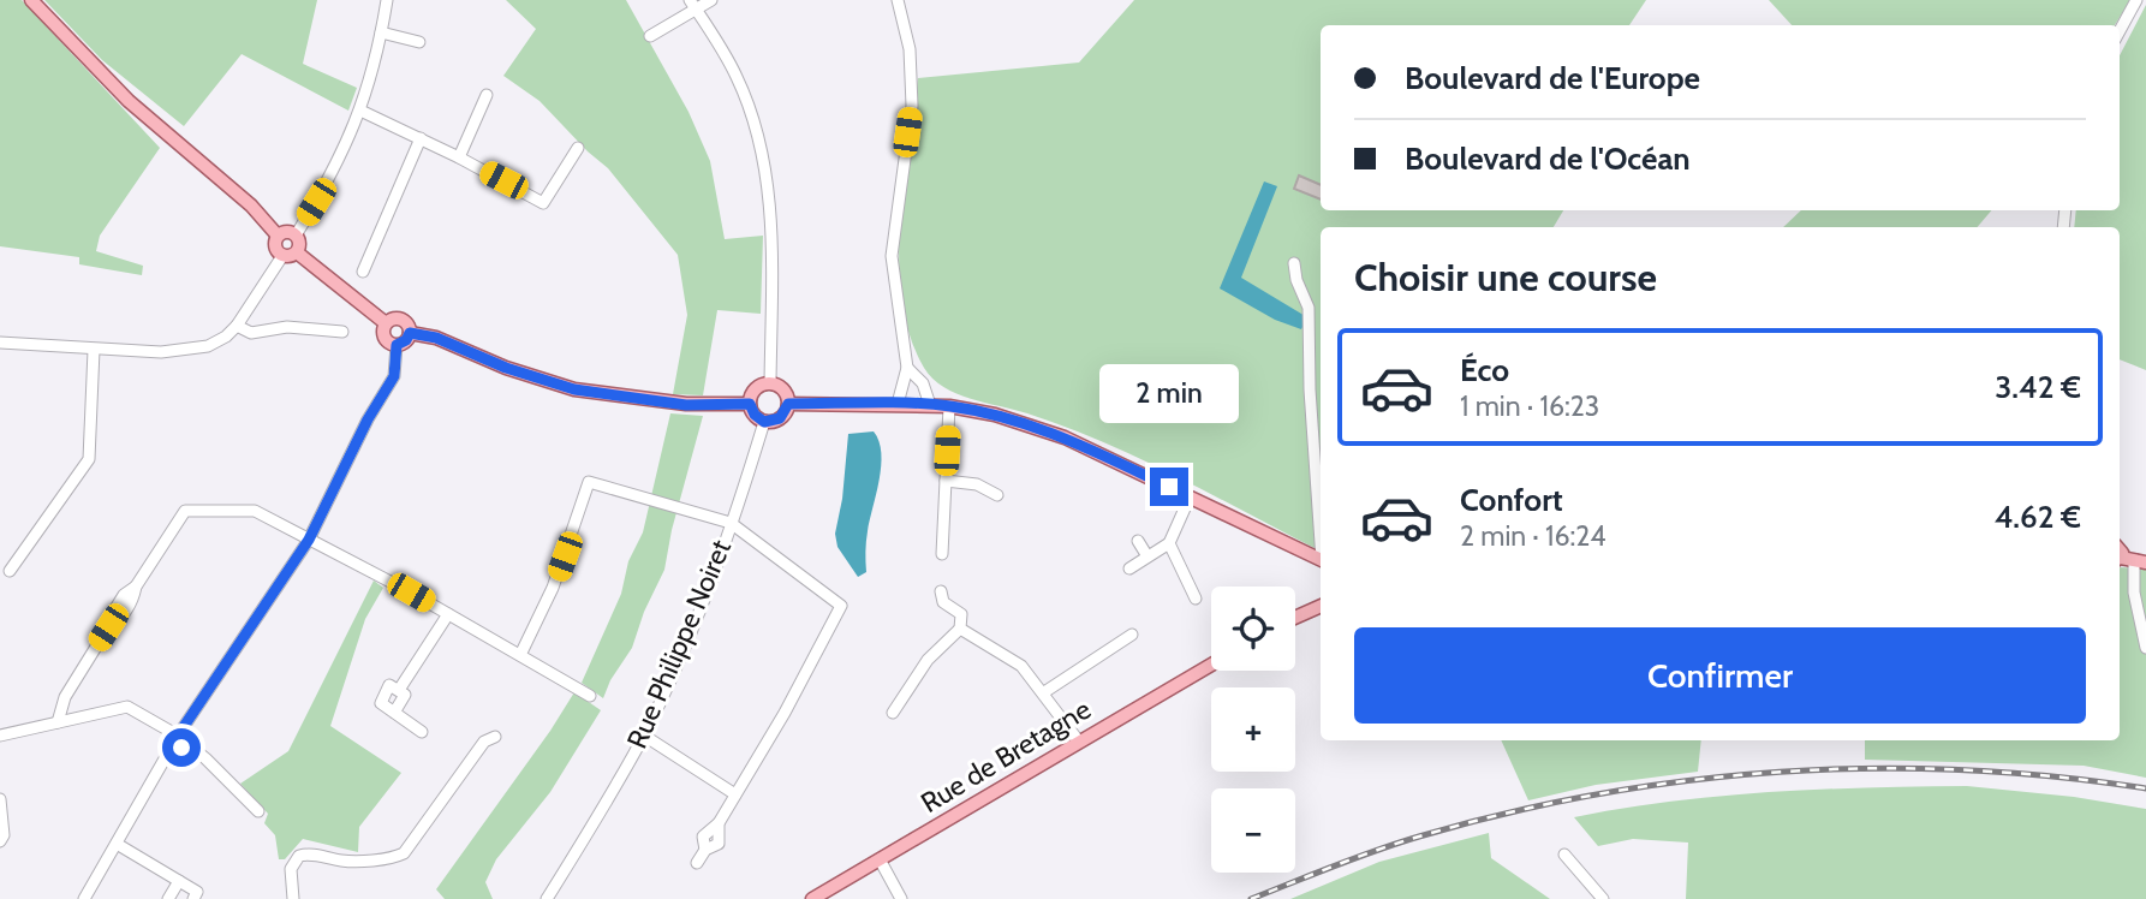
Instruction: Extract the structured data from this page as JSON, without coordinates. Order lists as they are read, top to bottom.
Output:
{
  "streets": {
    "main road": ["Rue de Bretagne"],
    "street": ["Rue Philippe Noiret"]
  },
  "page": {
    "banner": ["Boulevard de l'Europe", "Boulevard de l'Océan"],
    "heading": "Choisir une course",
    "list": [
      {
        "name": "Éco",
        "note": "1 min · 16:23",
        "value": "3.42 €"
      },
      {
        "name": "Confort",
        "note": "2 min · 16:24",
        "value": "4.62 €"
      }
    ],
    "bubble": "2 min",
    "map_buttons": ["+", "−"],
    "buttons": "Confirmer"
  }
}
